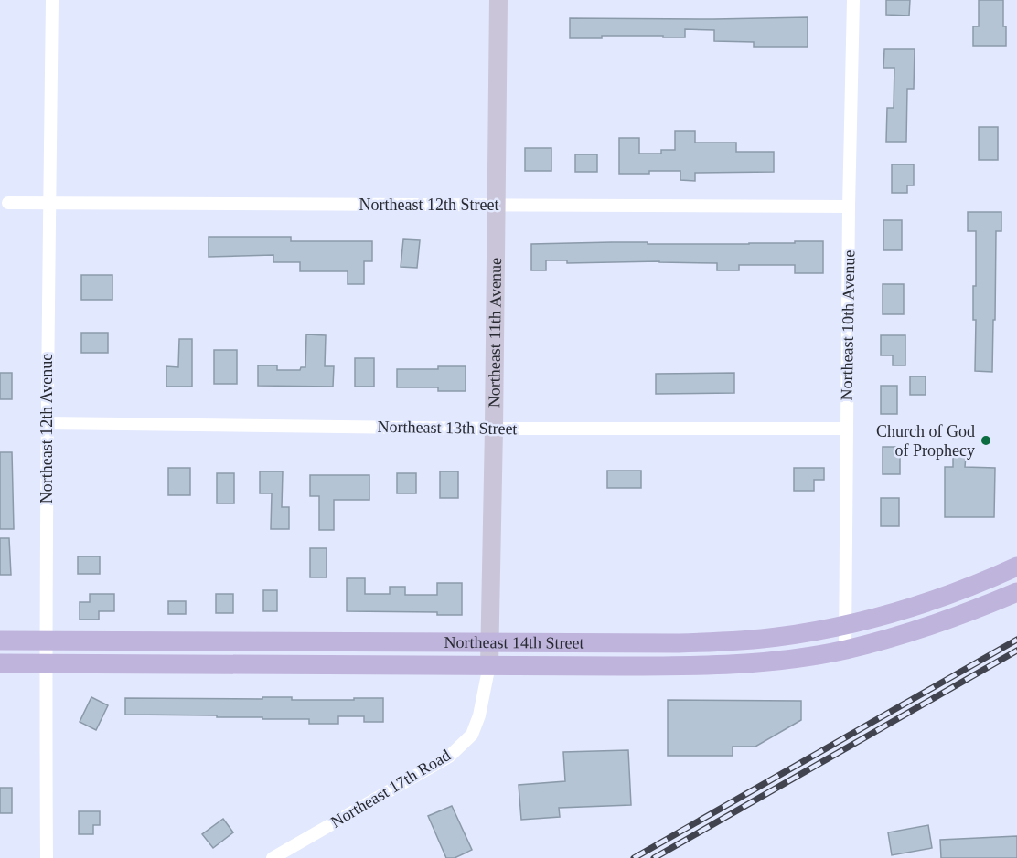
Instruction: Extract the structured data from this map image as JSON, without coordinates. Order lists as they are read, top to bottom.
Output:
{
  "streets": {
    "main road": ["Northeast 14th Street"],
    "street": [
      "Northeast 12th Street",
      "Northeast 10th Avenue",
      "Northeast 11th Avenue",
      "Northeast 13th Street",
      "Northeast 12th Avenue",
      "Northeast 17th Road"
    ]
  },
  "crossings": [
    ["Northeast 12th Street", "Northeast 10th Avenue"],
    ["Northeast 12th Street", "Northeast 11th Avenue"],
    ["Northeast 12th Street", "Northeast 12th Avenue"],
    ["Northeast 10th Avenue", "Northeast 13th Street"],
    ["Northeast 10th Avenue", "Northeast 14th Street"],
    ["Northeast 11th Avenue", "Northeast 13th Street"],
    ["Northeast 11th Avenue", "Northeast 14th Street"],
    ["Northeast 11th Avenue", "Northeast 17th Road"],
    ["Northeast 13th Street", "Northeast 12th Avenue"],
    ["Northeast 12th Avenue", "Northeast 14th Street"],
    ["Northeast 14th Street", "Northeast 17th Road"]
  ],
  "places": ["Church of God of Prophecy"]
}
